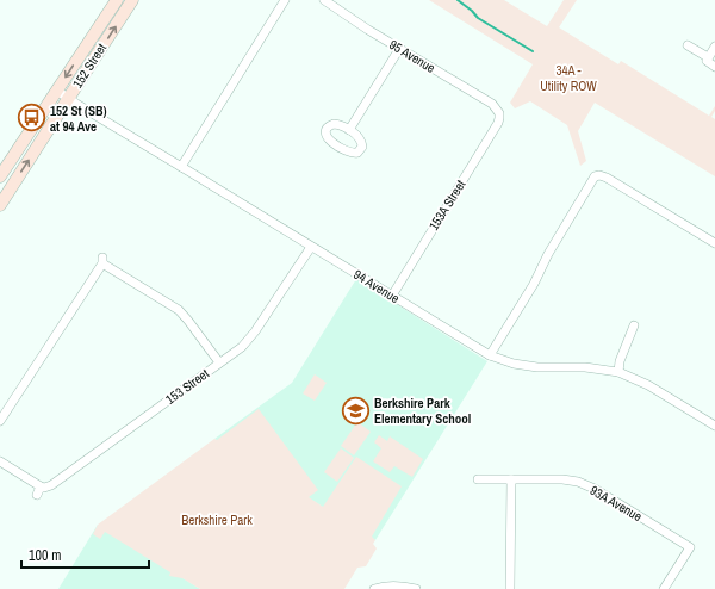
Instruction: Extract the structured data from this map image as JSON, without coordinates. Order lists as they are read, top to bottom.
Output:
{
  "streets": {
    "main road": ["152 Street"],
    "street": [
      "95 Avenue",
      "153A Street",
      "94 Avenue",
      "153 Street",
      "93A Avenue"
    ]
  },
  "crossings": [
    ["95 Avenue", "153A Street"],
    ["152 Street", "94 Avenue"],
    ["153A Street", "94 Avenue"],
    ["94 Avenue", "153 Street"]
  ],
  "parks": ["34A - Utility ROW", "Berkshire Park"],
  "places": {
    "bus stop": ["152 St (SB) at 94 Ave"],
    "school or university": ["Berkshire Park Elementary School"]
  },
  "scale_bar": "100 m"
}
